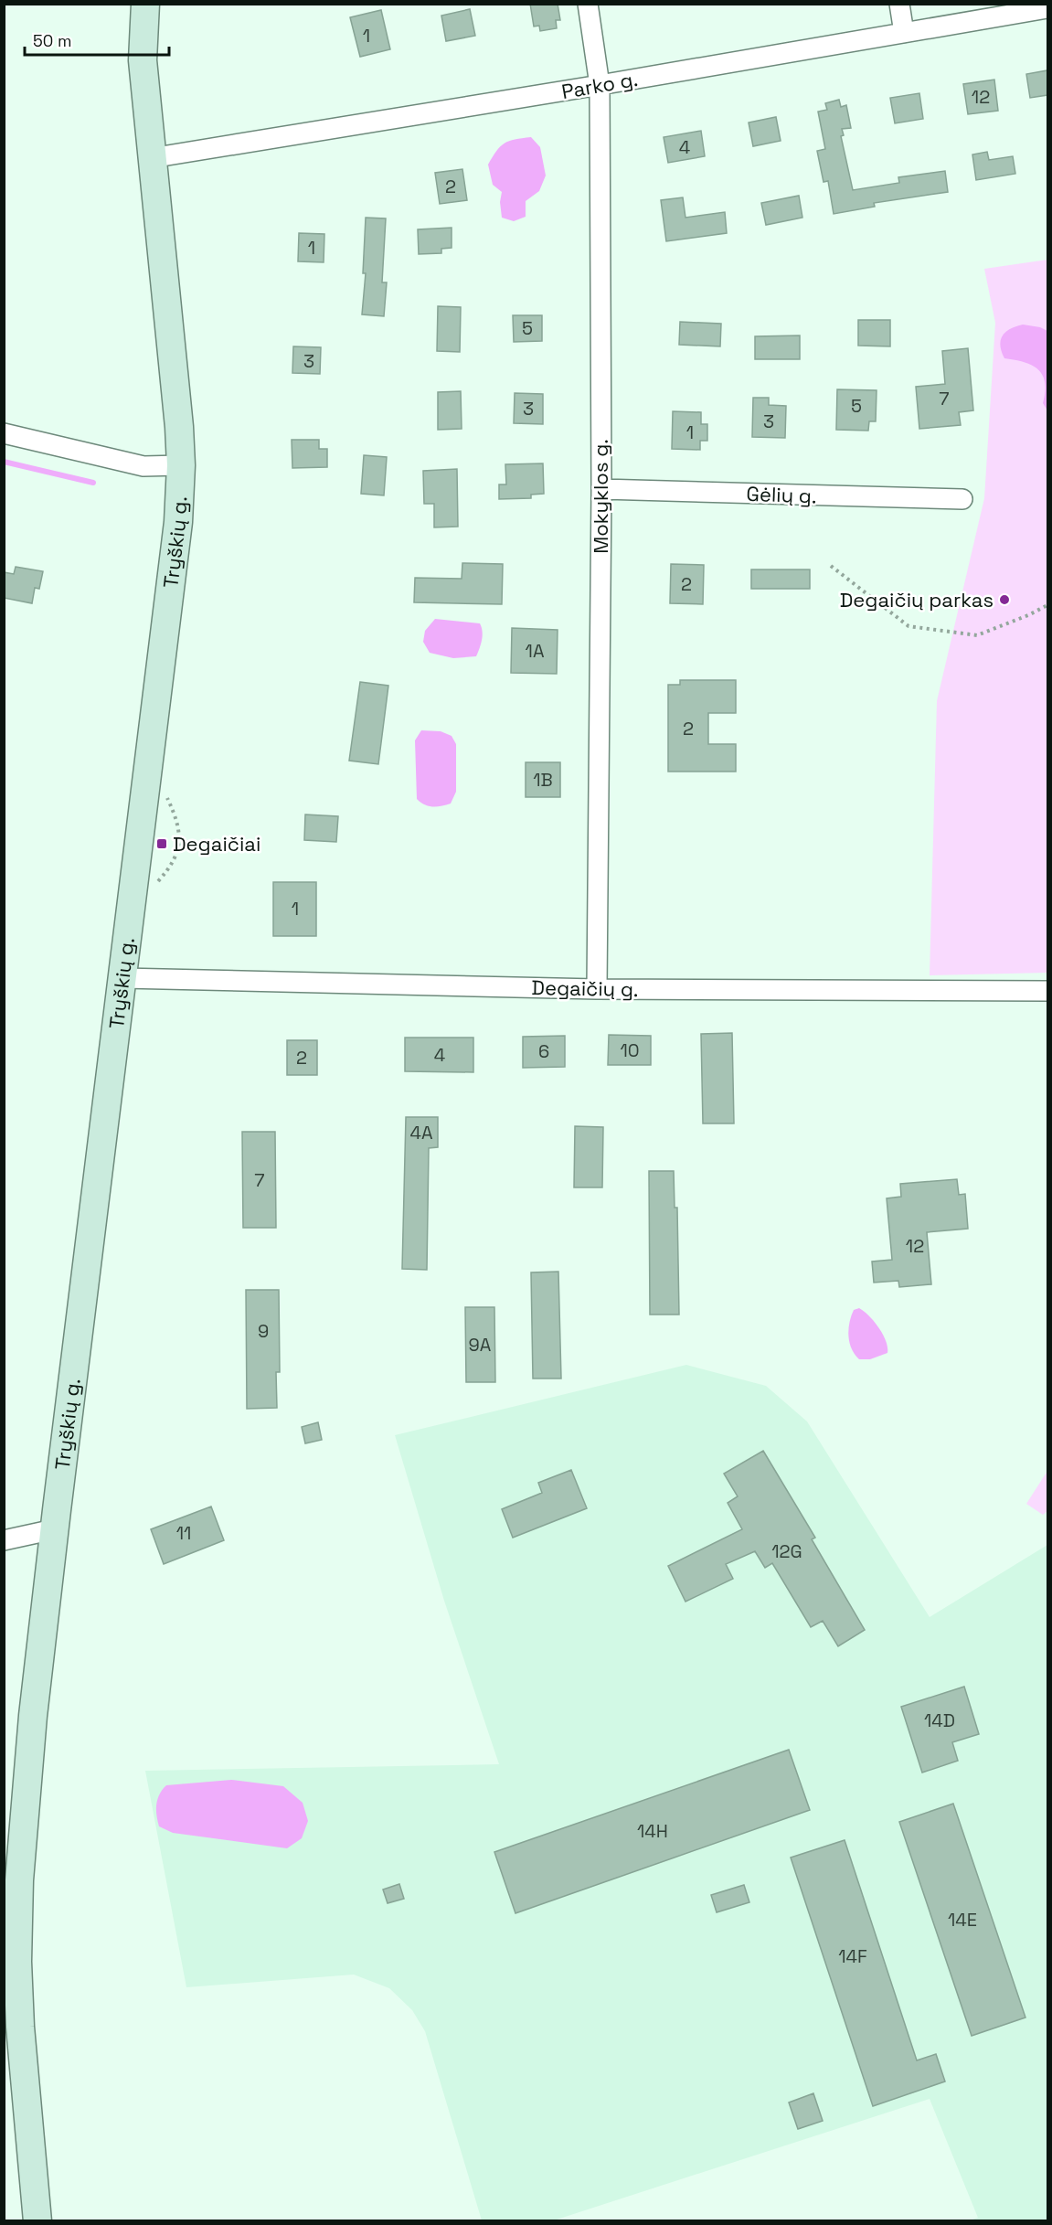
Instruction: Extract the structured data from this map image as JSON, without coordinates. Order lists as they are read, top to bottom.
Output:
{
  "streets": {
    "main road": ["Tryškių g."],
    "street": [
      "Parko g.",
      "Gėlių g.",
      "Mokyklos g.",
      "Degaičių g."
    ]
  },
  "crossings": [
    ["Parko g.", "Mokyklos g."],
    ["Parko g.", "Tryškių g."],
    ["Gėlių g.", "Mokyklos g."],
    ["Mokyklos g.", "Degaičių g."],
    ["Tryškių g.", "Degaičių g."]
  ],
  "places": {
    "other": ["Degaičių parkas"],
    "transit": ["Degaičiai"]
  },
  "house_numbers": [
    "1",
    "12",
    "4",
    "2",
    "1",
    "5",
    "3",
    "7",
    "5",
    "3",
    "3",
    "1",
    "2",
    "1A",
    "2",
    "1B",
    "1",
    "10",
    "6",
    "4",
    "2",
    "4A",
    "7",
    "12",
    "9",
    "9A",
    "11",
    "12G",
    "14D",
    "14H",
    "14E",
    "14F"
  ],
  "scale_bar": "50 m"
}
